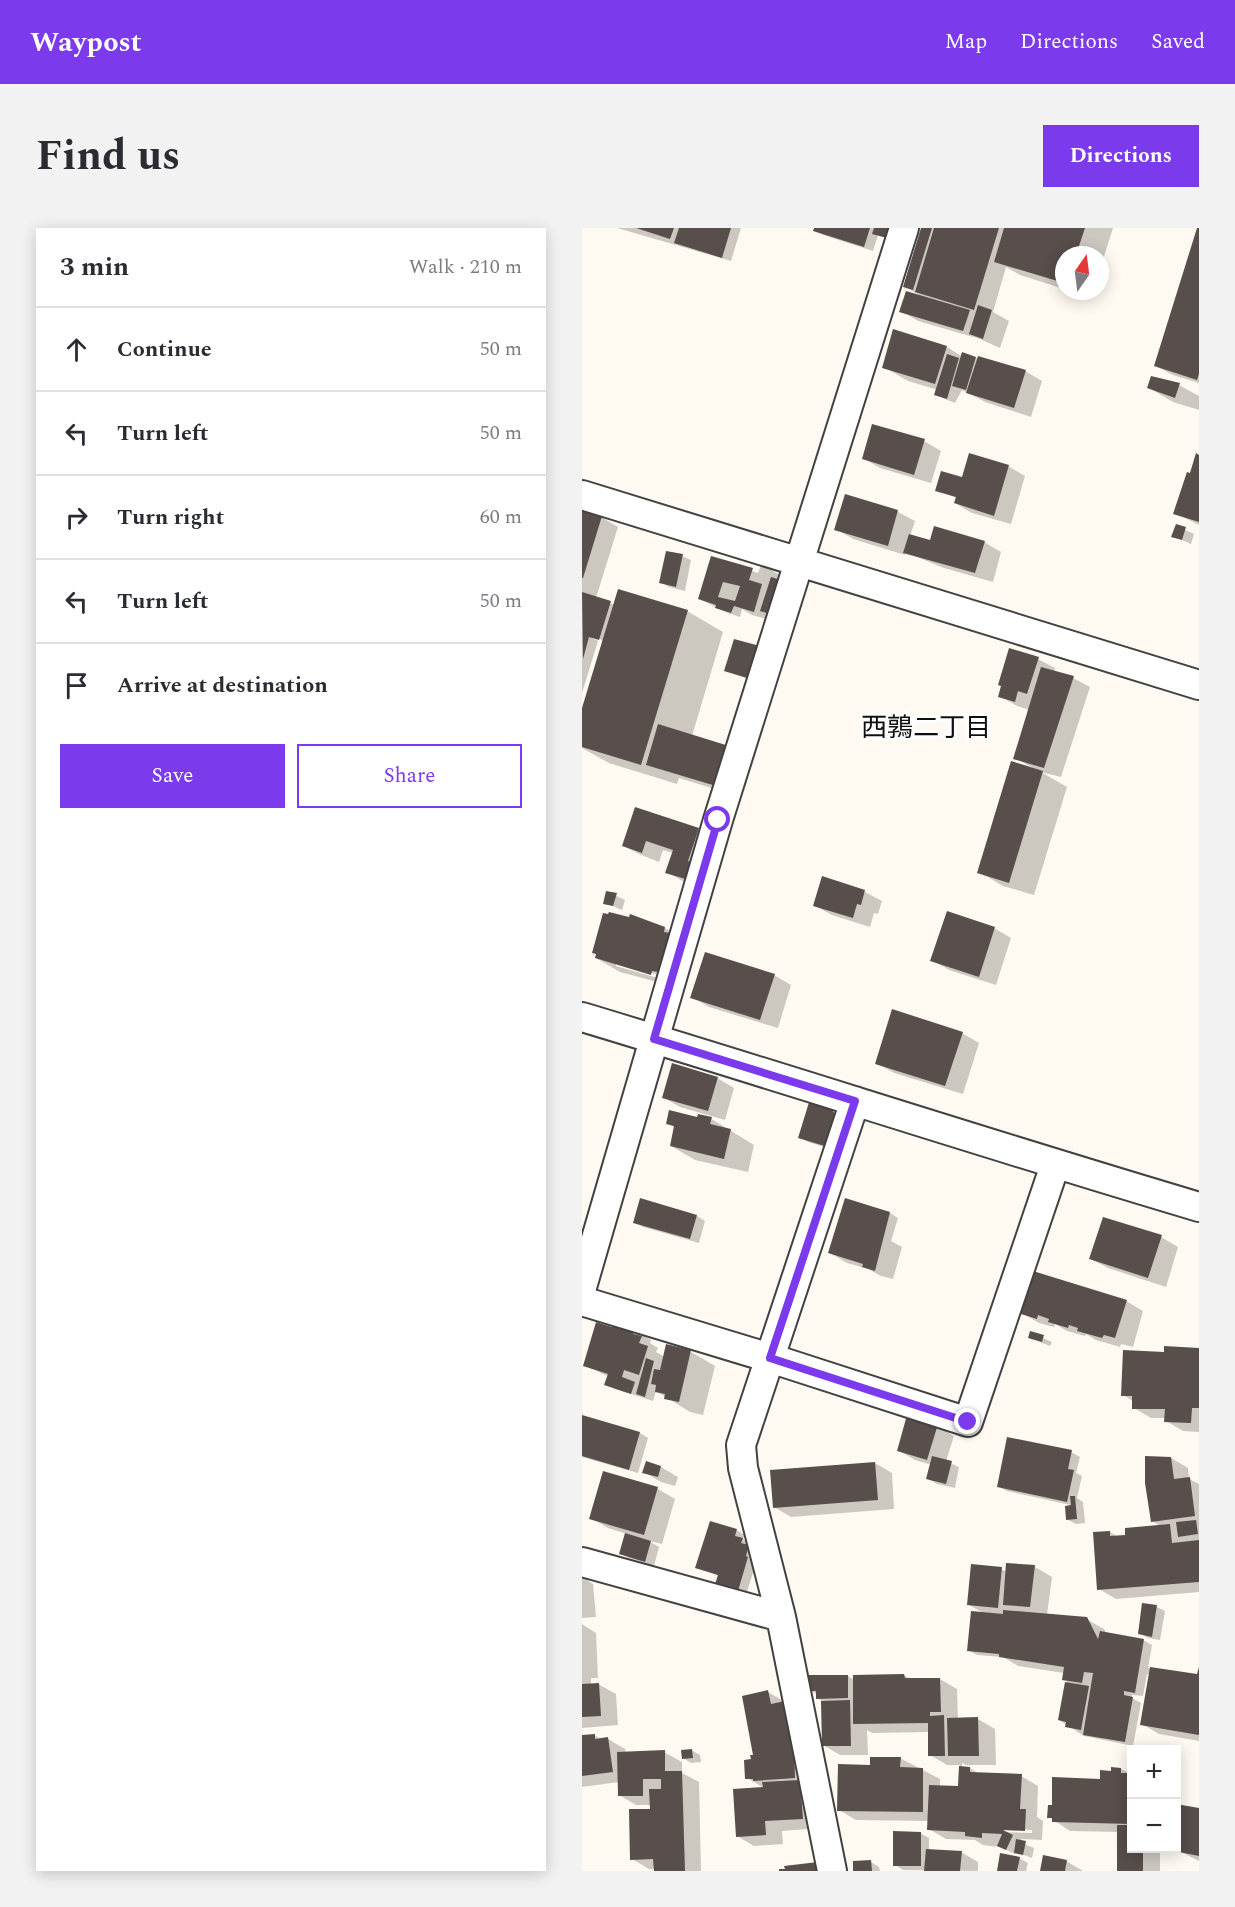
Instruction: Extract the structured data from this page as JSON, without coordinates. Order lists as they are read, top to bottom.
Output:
{
  "districts": ["西鶉二丁目"],
  "north": "top",
  "page": {
    "header": "Waypost",
    "nav": ["Map", "Directions", "Saved"],
    "title": "Find us",
    "buttons": [
      "Directions",
      ["Save", "Share"]
    ],
    "heading": ["3 min", "Walk · 210 m"],
    "list": [
      ["Continue", "50 m"],
      ["Turn left", "50 m"],
      ["Turn right", "60 m"],
      ["Turn left", "50 m"],
      "Arrive at destination"
    ],
    "map_buttons": ["+", "−"]
  }
}
